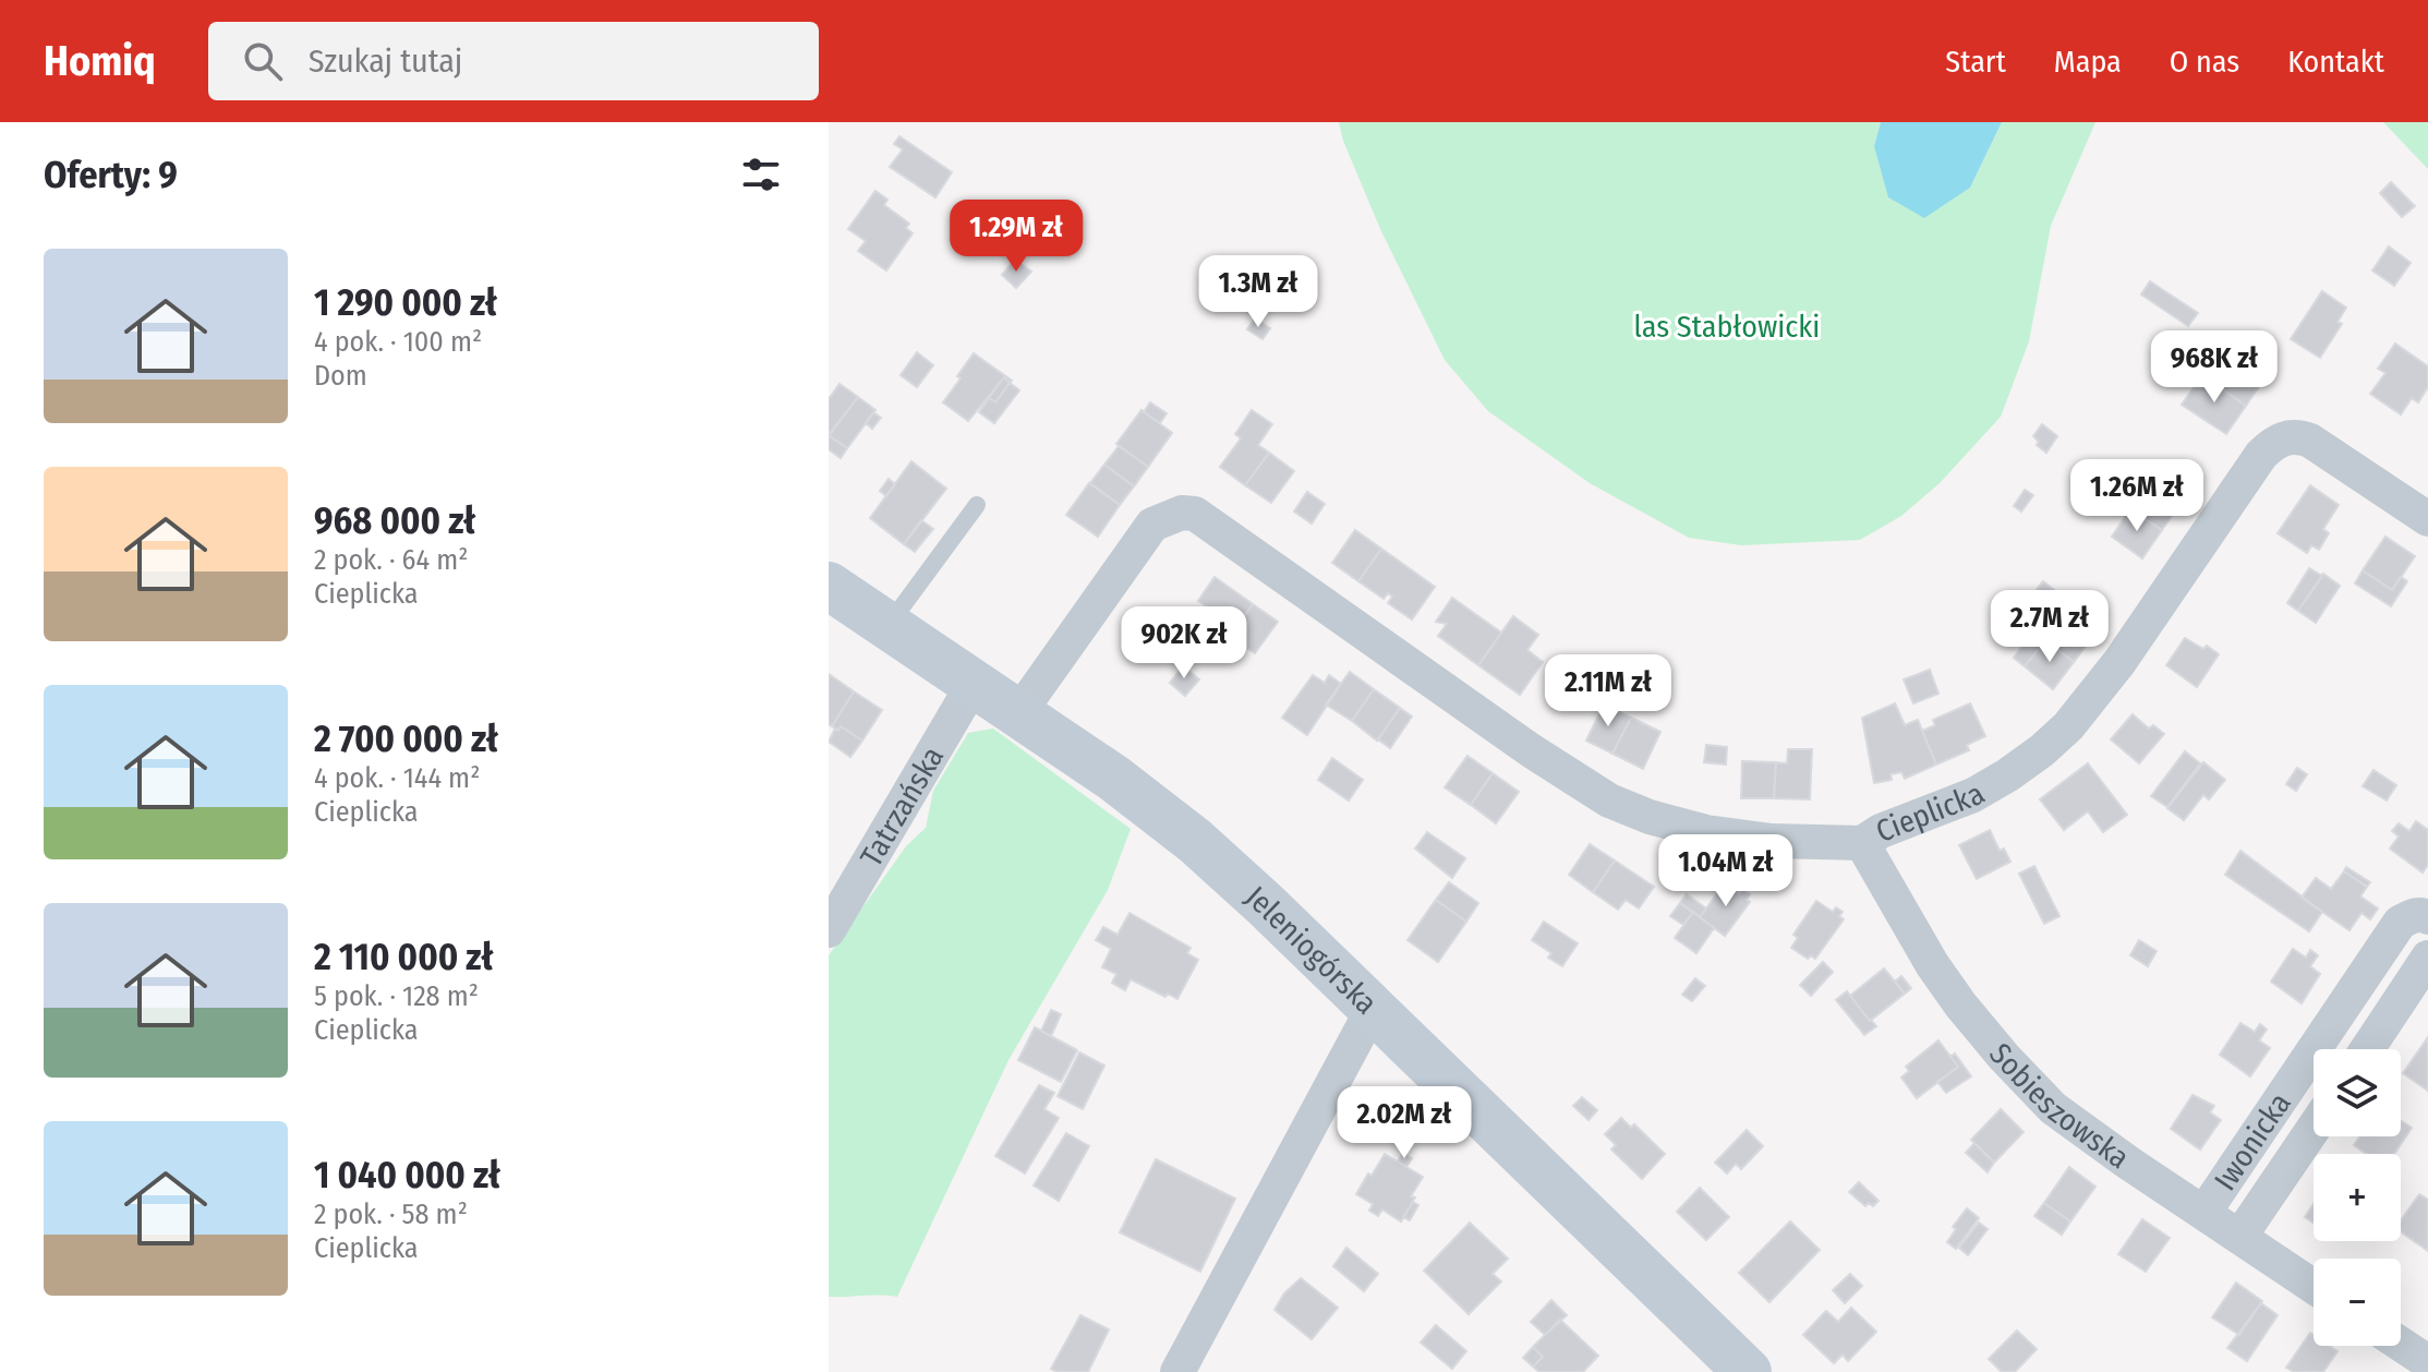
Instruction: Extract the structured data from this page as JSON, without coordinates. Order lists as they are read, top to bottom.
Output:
{
  "streets": {
    "street": [
      "Tatrzańska",
      "Cieplicka",
      "Jeleniogórska",
      "Sobieszowska",
      "Iwonicka"
    ]
  },
  "crossings": [
    ["Tatrzańska", "Jeleniogórska"],
    ["Cieplicka", "Jeleniogórska"],
    ["Cieplicka", "Sobieszowska"],
    ["Sobieszowska", "Iwonicka"]
  ],
  "parks": ["las Stabłowicki"],
  "page": {
    "header": "Homiq",
    "search": "Szukaj tutaj",
    "nav": [
      "Start",
      "Mapa",
      "O nas",
      "Kontakt"
    ],
    "heading": "Oferty: 9",
    "price": [
      "1.29M zł",
      "1.3M zł",
      "968K zł",
      "1.26M zł",
      "2.7M zł",
      "902K zł",
      "2.11M zł",
      "1.04M zł",
      "2.02M zł"
    ],
    "list": [
      {
        "name": "1 290 000 zł",
        "note": "4 pok. · 100 m² · Dom"
      },
      {
        "name": "968 000 zł",
        "note": "2 pok. · 64 m² · Cieplicka"
      },
      {
        "name": "2 700 000 zł",
        "note": "4 pok. · 144 m² · Cieplicka"
      },
      {
        "name": "2 110 000 zł",
        "note": "5 pok. · 128 m² · Cieplicka"
      },
      {
        "name": "1 040 000 zł",
        "note": "2 pok. · 58 m² · Cieplicka"
      }
    ],
    "map_buttons": ["+", "−"]
  }
}
